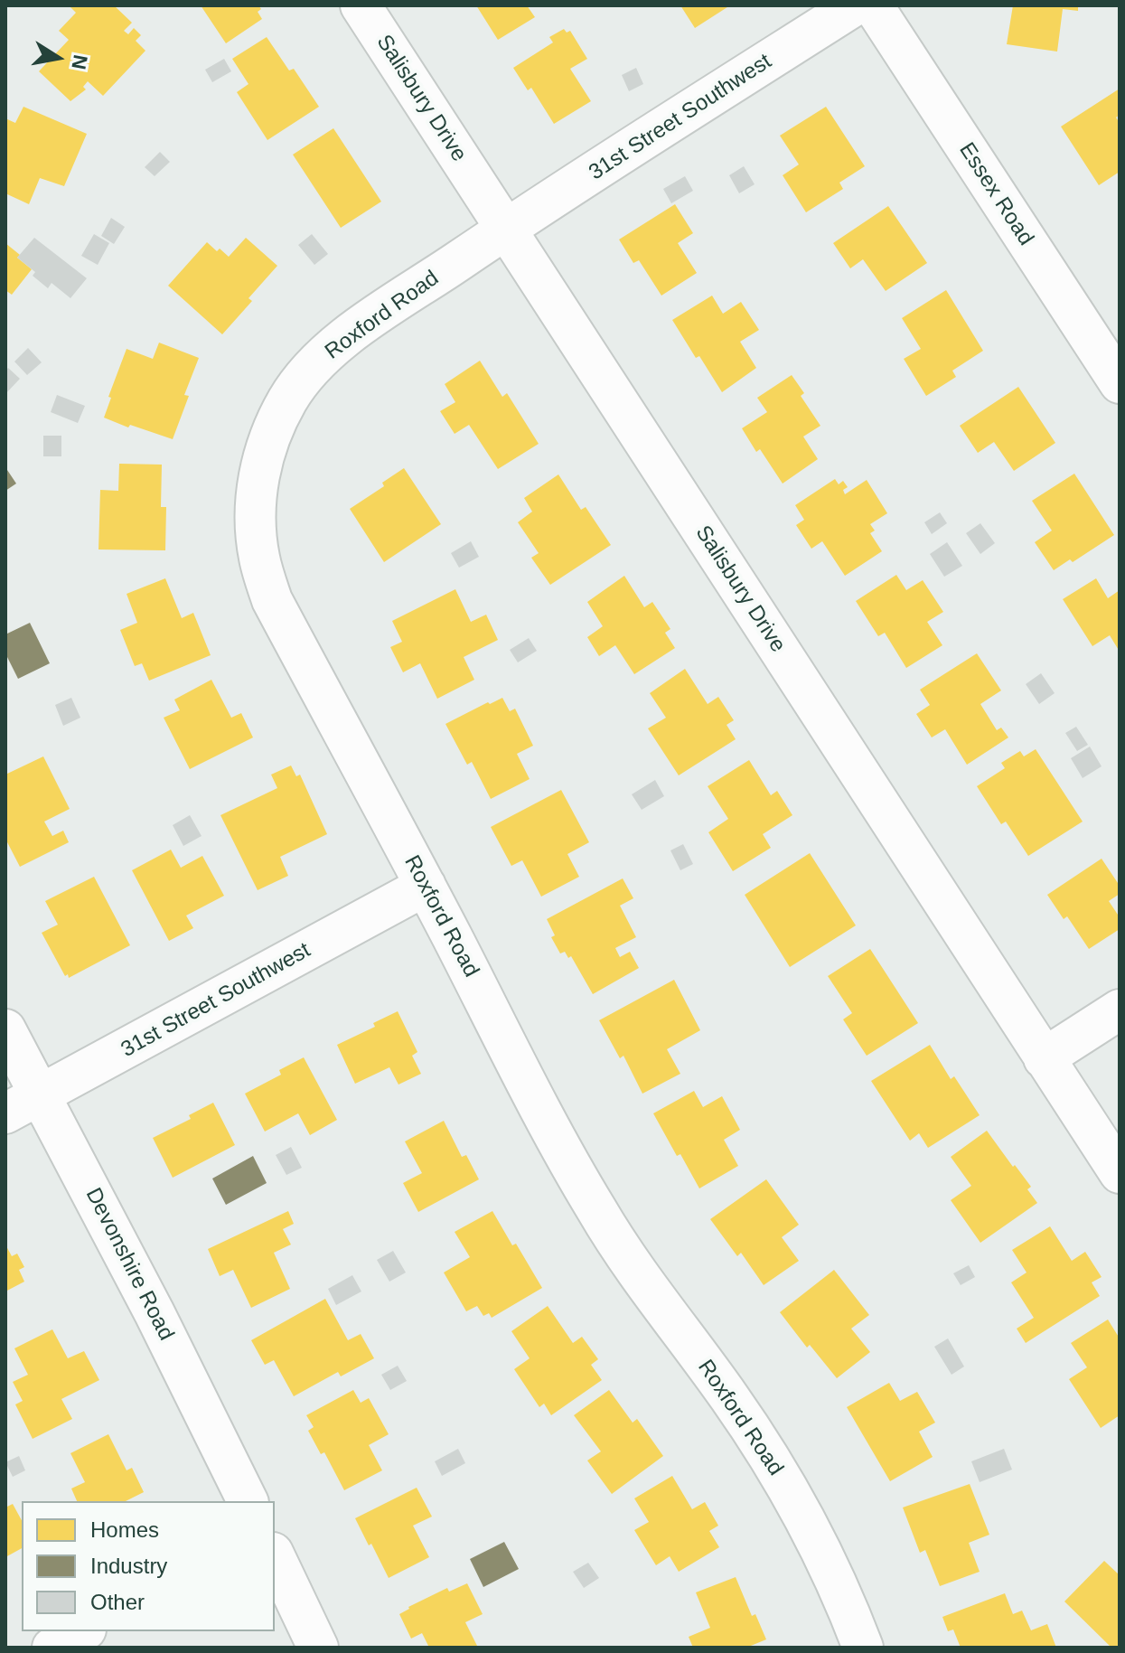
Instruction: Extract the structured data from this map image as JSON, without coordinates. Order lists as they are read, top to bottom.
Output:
{
  "streets": {
    "street": [
      "Salisbury Drive",
      "31st Street Southwest",
      "Essex Road",
      "Roxford Road",
      "Devonshire Road"
    ]
  },
  "crossings": [
    ["Salisbury Drive", "31st Street Southwest"],
    ["Salisbury Drive", "Roxford Road"],
    ["31st Street Southwest", "Roxford Road"],
    ["31st Street Southwest", "Devonshire Road"]
  ],
  "legend": ["Homes", "Industry", "Other"],
  "north": "right"
}
